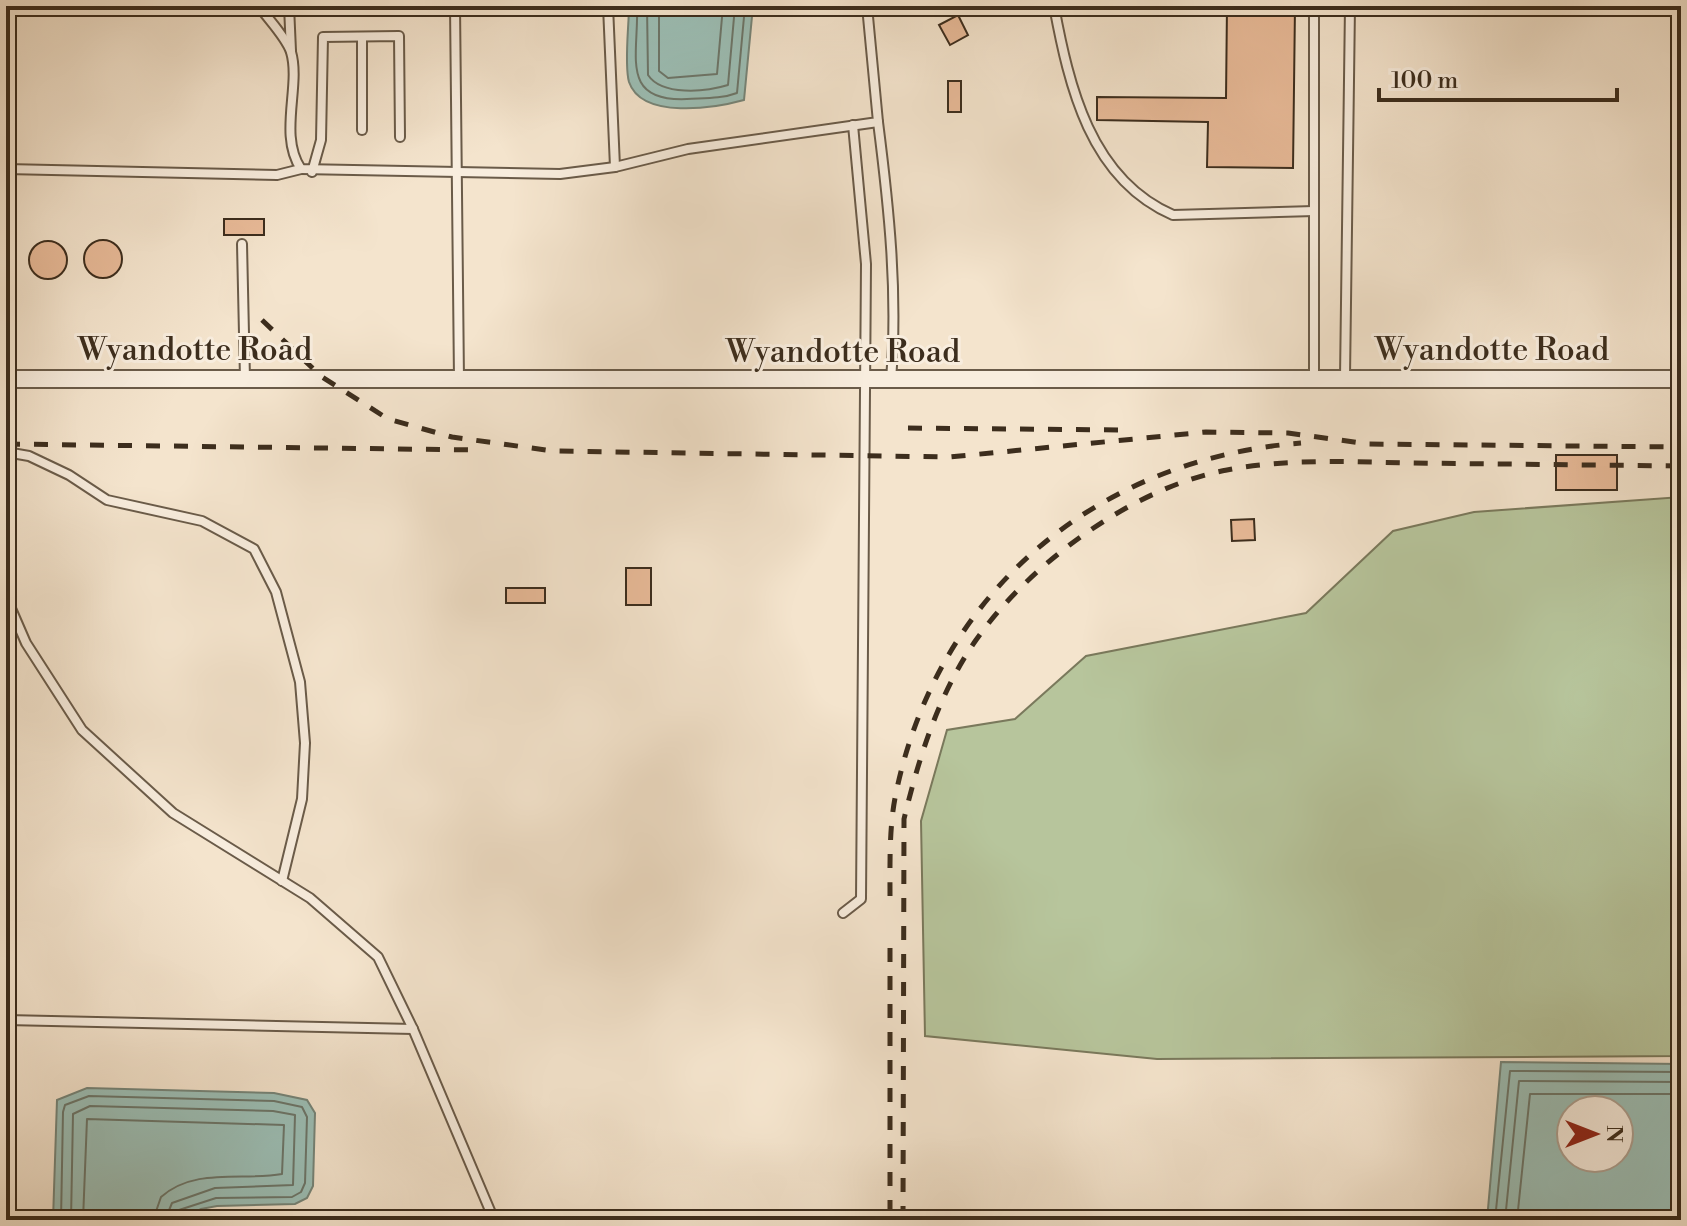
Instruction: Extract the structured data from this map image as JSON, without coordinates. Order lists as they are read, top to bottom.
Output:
{
  "streets": {
    "street": ["Wyandotte Road"]
  },
  "scale_bar": "100 m",
  "north": "right"
}
